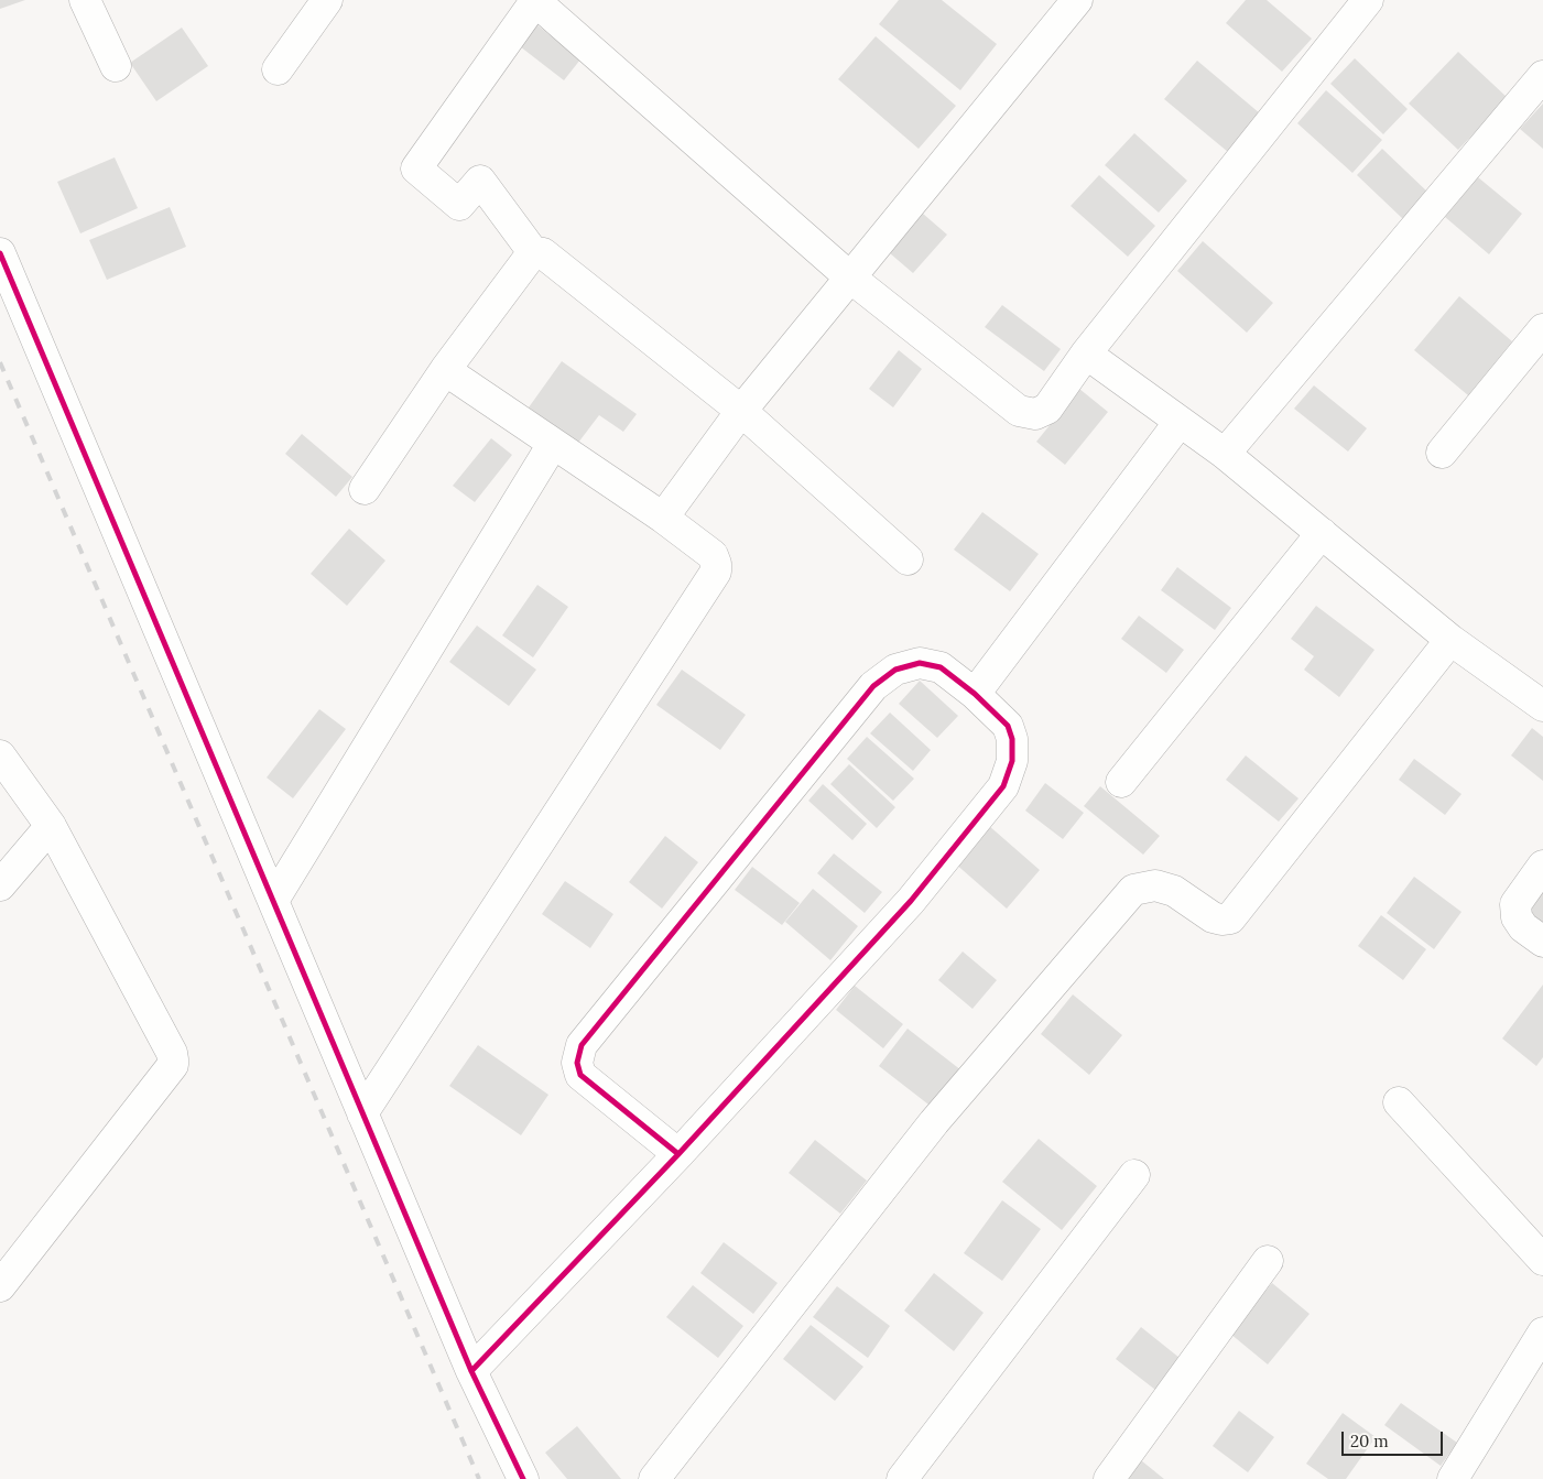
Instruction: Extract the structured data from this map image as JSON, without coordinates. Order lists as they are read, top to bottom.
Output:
{
  "scale_bar": "20 m"
}
